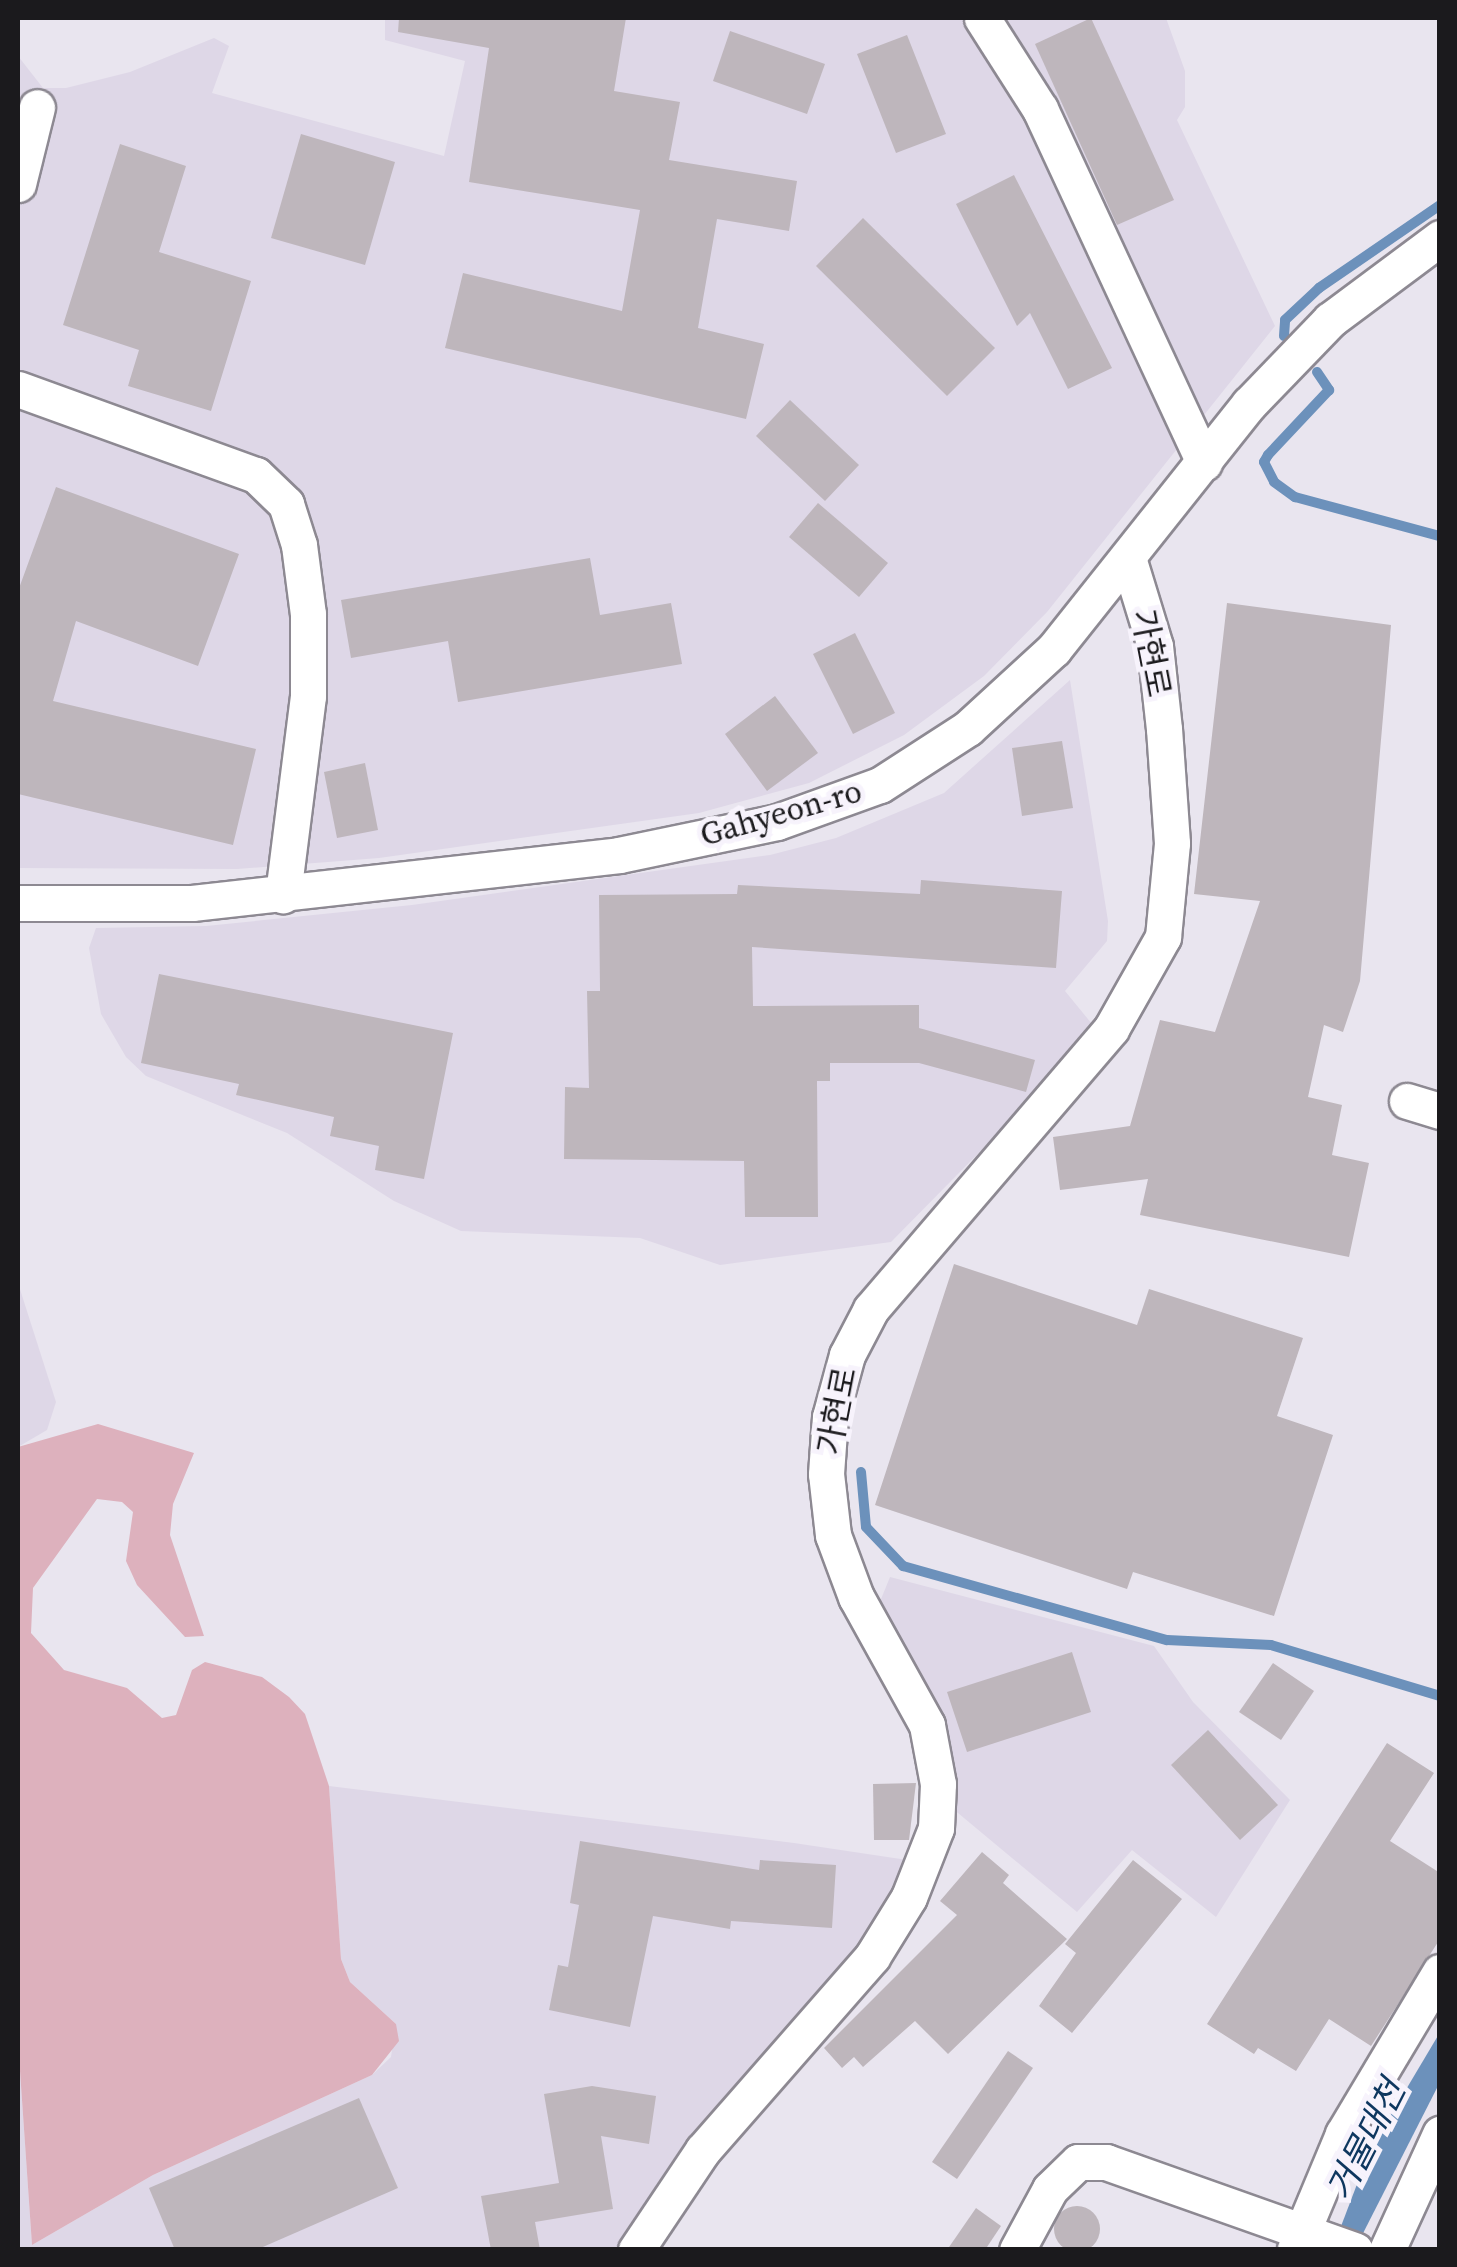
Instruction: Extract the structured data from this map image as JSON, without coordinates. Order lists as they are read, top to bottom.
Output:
{
  "streets": {
    "street": ["가현로", "Gahyeon-ro"]
  },
  "crossings": [
    ["가현로", "Gahyeon-ro"]
  ],
  "water": ["거물대천"]
}
